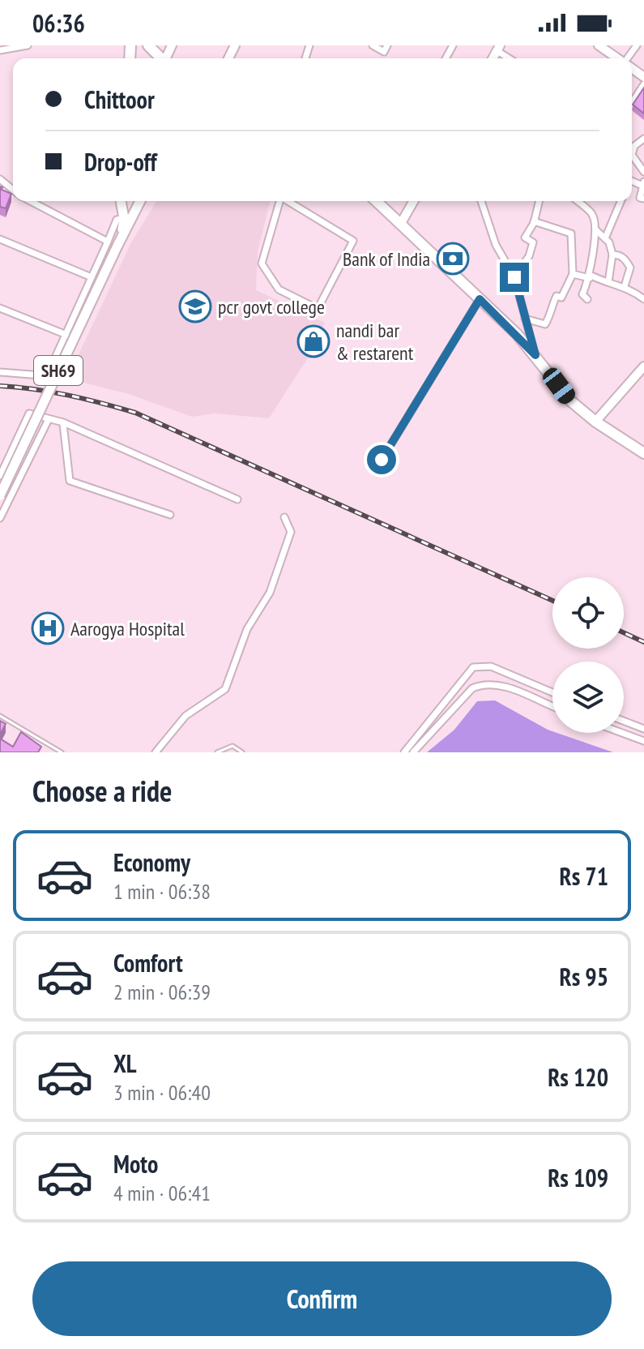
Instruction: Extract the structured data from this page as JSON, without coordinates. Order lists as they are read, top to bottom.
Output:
{
  "streets": {
    "main road": ["SH69"]
  },
  "places": {
    "bank": ["Bank of India"],
    "school or university": ["pcr govt college"],
    "shop": ["nandi bar & restarent"],
    "hospital": ["Aarogya Hospital"]
  },
  "page": {
    "status": "06:36",
    "banner": ["Chittoor", "Drop-off"],
    "heading": "Choose a ride",
    "list": [
      {
        "name": "Economy",
        "note": "1 min · 06:38",
        "value": "Rs 71"
      },
      {
        "name": "Comfort",
        "note": "2 min · 06:39",
        "value": "Rs 95"
      },
      {
        "name": "XL",
        "note": "3 min · 06:40",
        "value": "Rs 120"
      },
      {
        "name": "Moto",
        "note": "4 min · 06:41",
        "value": "Rs 109"
      }
    ],
    "buttons": "Confirm"
  }
}
